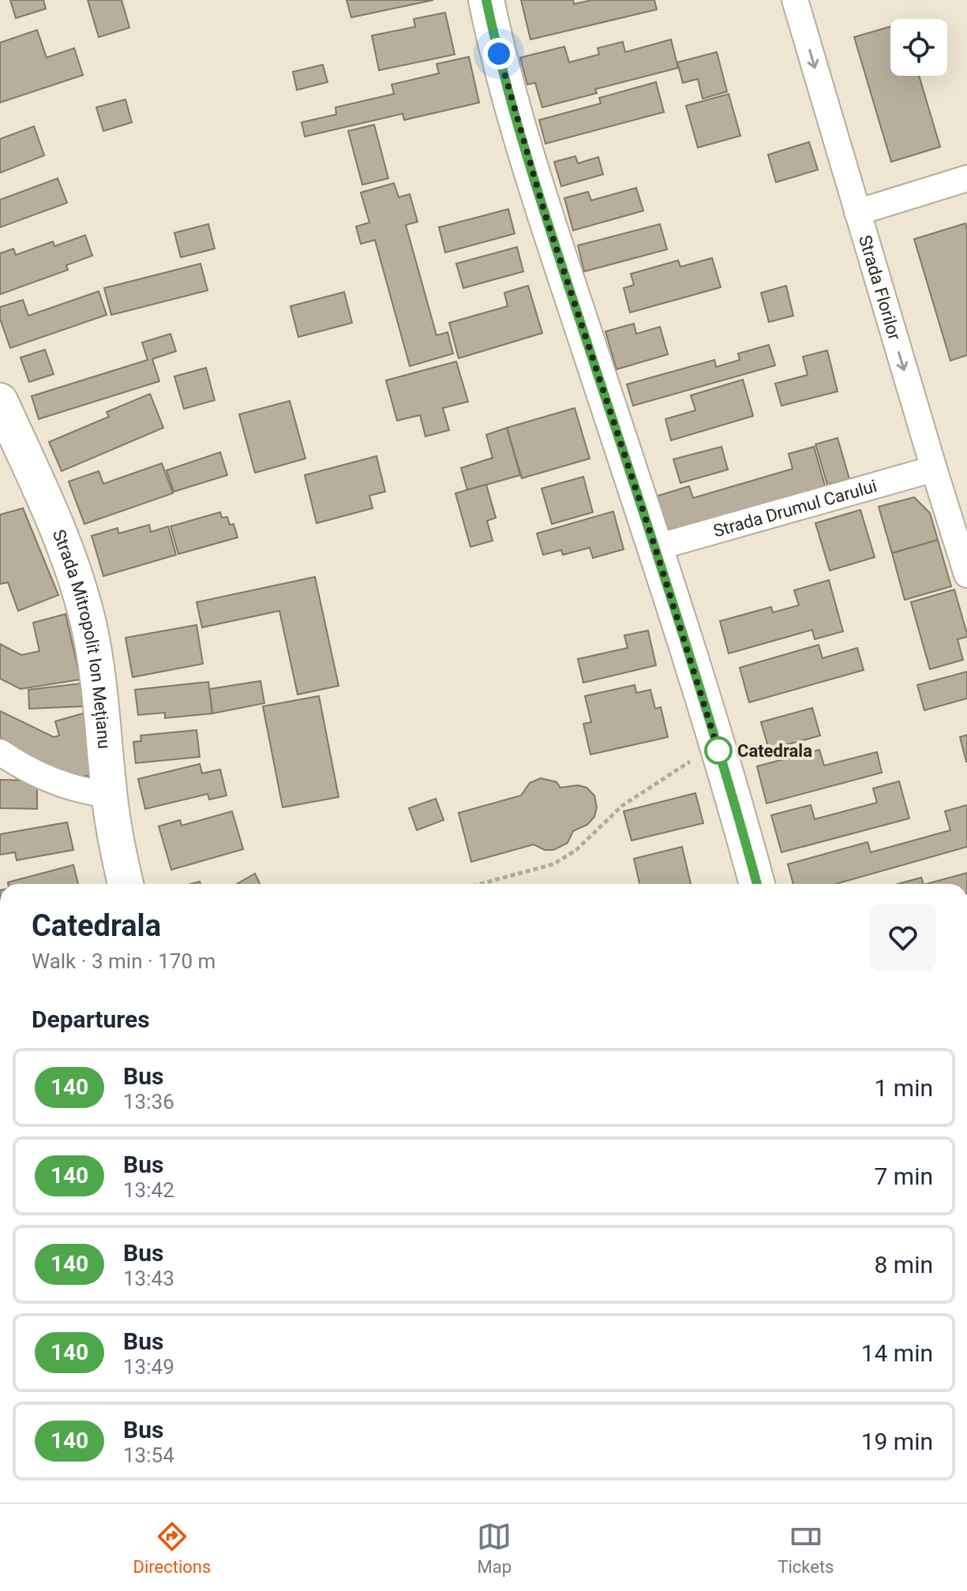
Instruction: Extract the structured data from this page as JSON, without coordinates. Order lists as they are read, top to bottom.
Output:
{
  "streets": {
    "main road": ["Strada Mitropolit Ion Mețianu"],
    "street": ["Strada Florilor", "Strada Drumul Carului"]
  },
  "crossings": [
    ["Strada Florilor", "Strada Drumul Carului"]
  ],
  "one_way": ["Strada Florilor"],
  "places": ["Catedrala"],
  "lines": ["bus line 140"],
  "page": {
    "heading": [
      ["Catedrala", "Walk · 3 min · 170 m"],
      "Departures"
    ],
    "list": [
      {
        "mark": "140",
        "name": "Bus",
        "note": "13:36",
        "value": "1 min"
      },
      {
        "mark": "140",
        "name": "Bus",
        "note": "13:42",
        "value": "7 min"
      },
      {
        "mark": "140",
        "name": "Bus",
        "note": "13:43",
        "value": "8 min"
      },
      {
        "mark": "140",
        "name": "Bus",
        "note": "13:49",
        "value": "14 min"
      },
      {
        "mark": "140",
        "name": "Bus",
        "note": "13:54",
        "value": "19 min"
      }
    ],
    "tabs": ["Directions", "Map", "Tickets"]
  }
}
